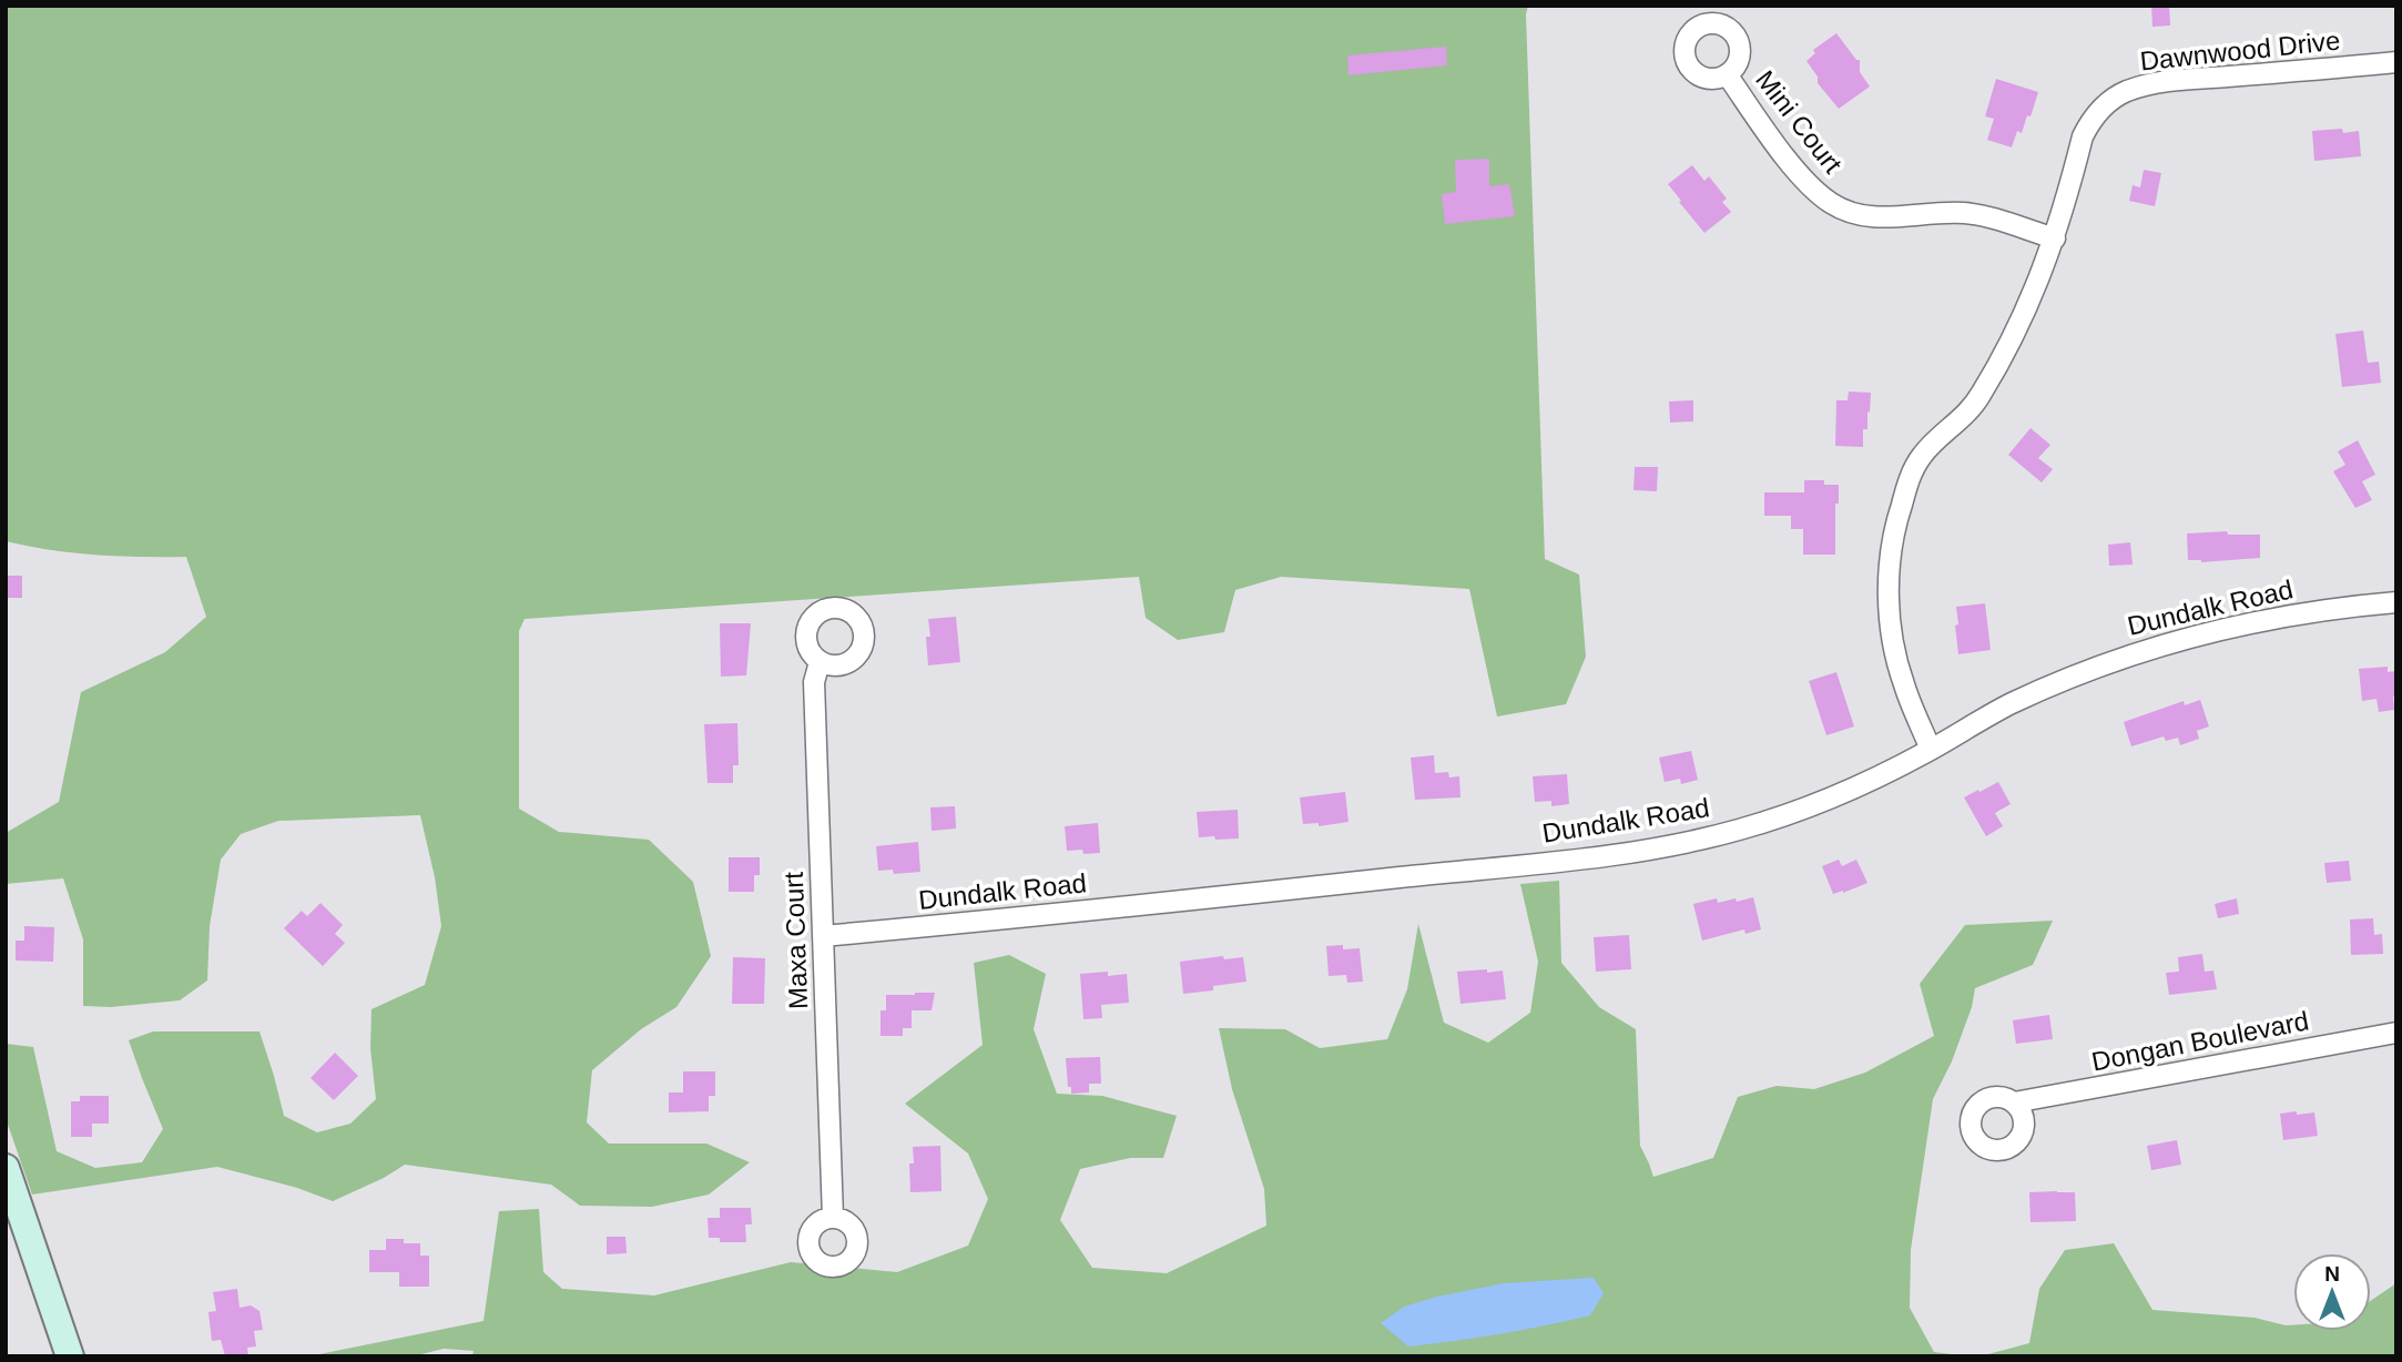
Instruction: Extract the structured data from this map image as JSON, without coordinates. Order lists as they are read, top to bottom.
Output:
{
  "streets": {
    "street": [
      "Dawnwood Drive",
      "Mini Court",
      "Dundalk Road",
      "Maxa Court",
      "Dongan Boulevard"
    ]
  },
  "crossings": [
    ["Dawnwood Drive", "Mini Court"],
    ["Dawnwood Drive", "Dundalk Road"],
    ["Dundalk Road", "Maxa Court"]
  ],
  "north": "top"
}
